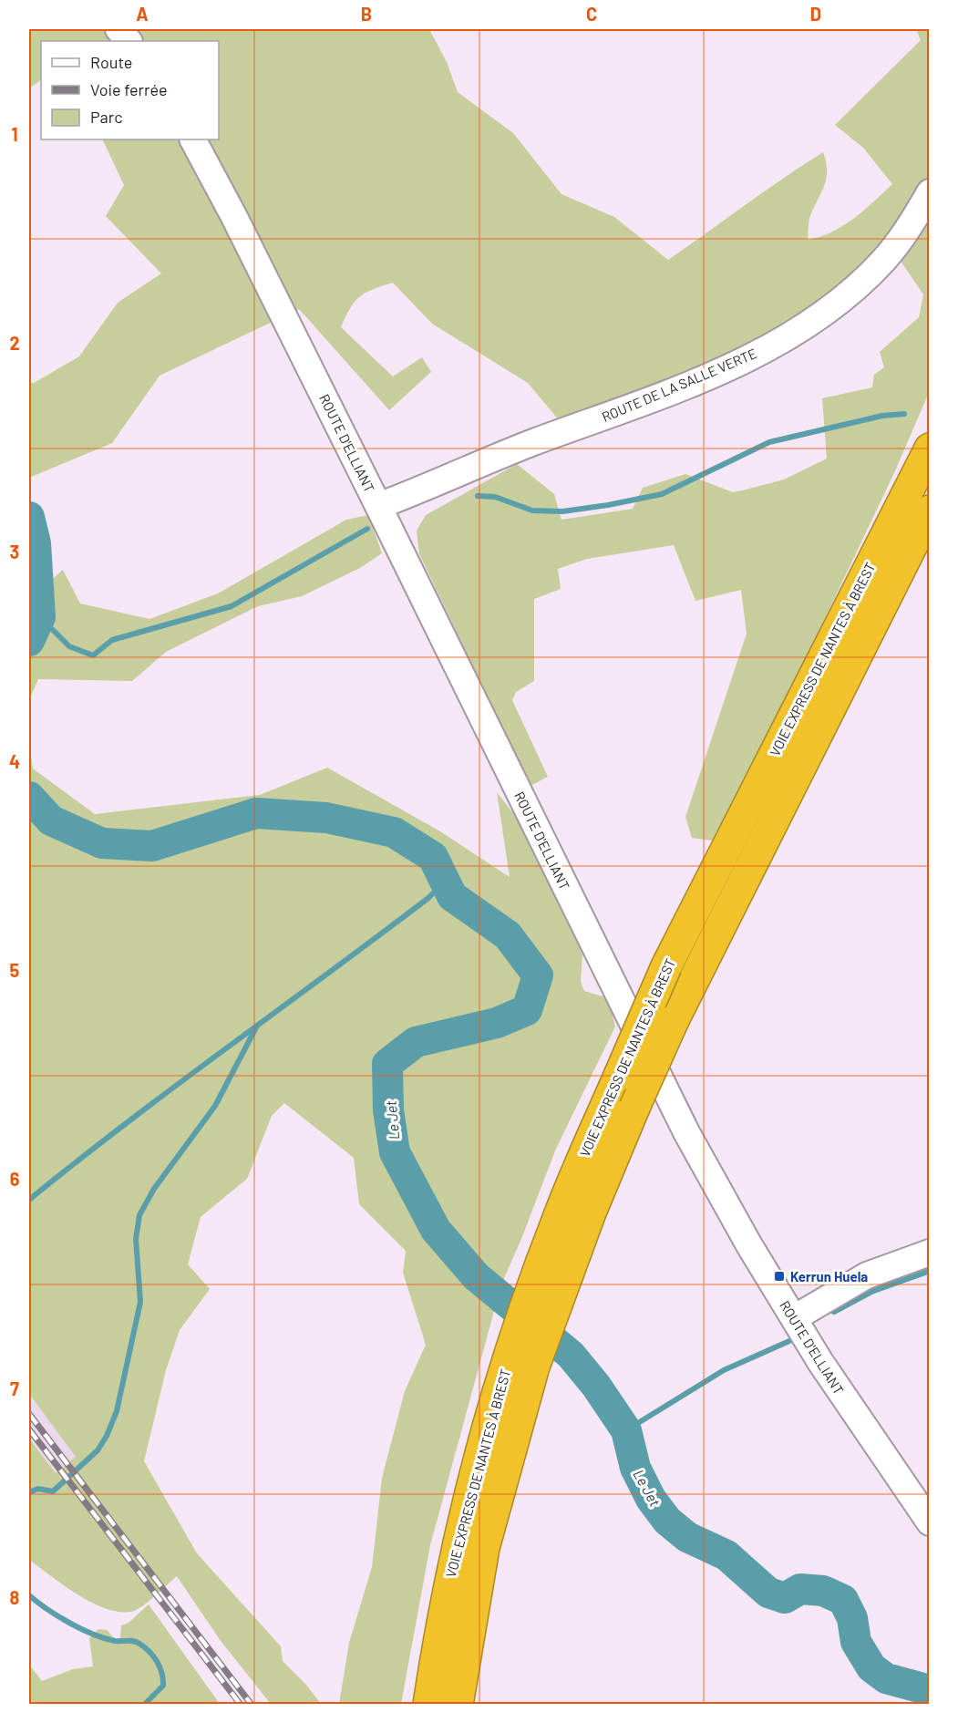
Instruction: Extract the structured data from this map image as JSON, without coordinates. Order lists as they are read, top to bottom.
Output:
{
  "streets": {
    "highway": ["VOIE EXPRESS DE NANTES À BREST"],
    "street": ["ROUTE DE LA SALLE VERTE", "ROUTE D'ELLIANT"]
  },
  "crossings": [
    ["ROUTE DE LA SALLE VERTE", "ROUTE D'ELLIANT"]
  ],
  "water": ["Le Jet"],
  "places": {
    "transit": ["Kerrun Huela"]
  },
  "legend": ["Route", "Voie ferrée", "Parc"],
  "grid": {
    "columns": [
      "A",
      "B",
      "C",
      "D"
    ],
    "rows": [
      "1",
      "2",
      "3",
      "4",
      "5",
      "6",
      "7",
      "8"
    ]
  }
}
